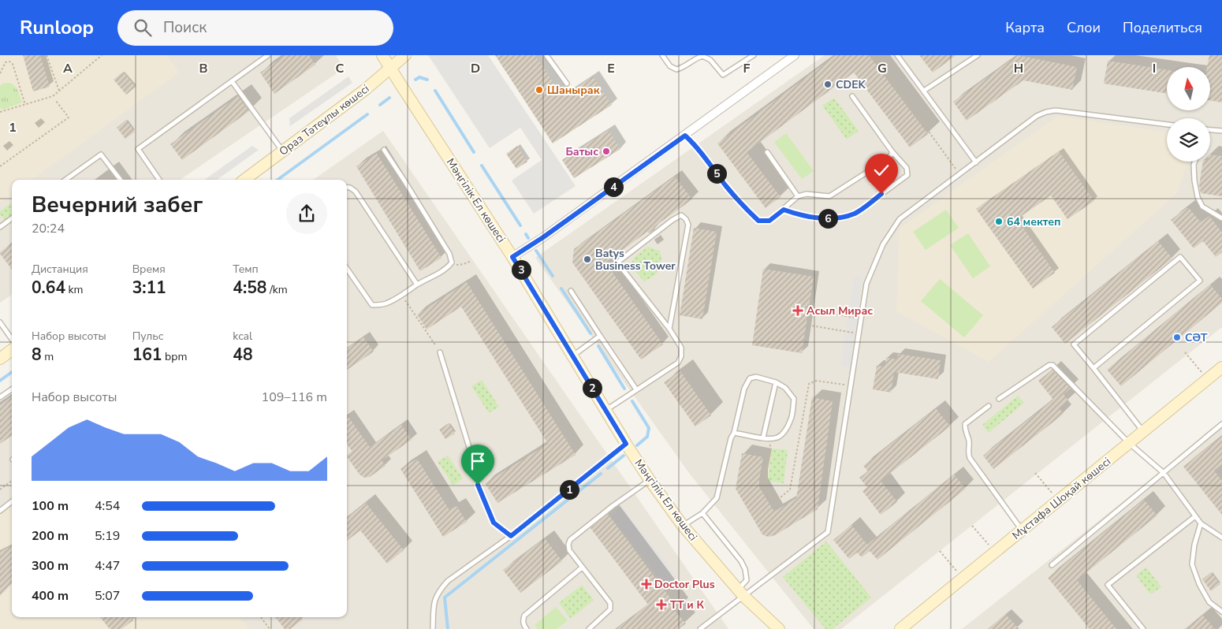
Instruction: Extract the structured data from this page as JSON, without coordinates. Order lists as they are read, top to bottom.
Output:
{
  "streets": {
    "street": ["Ораз Тәтеұлы көшесі", "Мәңгілік Ел көшесі", "Мұстафа Шоқай көшесі"]
  },
  "crossings": [
    ["Ораз Тәтеұлы көшесі", "Мәңгілік Ел көшесі"]
  ],
  "places": {
    "other": [
      "CDEK",
      "Шанырак",
      "Батыс",
      "64 мектеп",
      "Batys Business Tower",
      "СӘТ"
    ],
    "health": ["Асыл Мирас", "Doctor Plus", "ТТ и К"]
  },
  "north": "top",
  "page": {
    "header": "Runloop",
    "search": "Поиск",
    "nav": ["Карта", "Слои", "Поделиться"],
    "pins": [
      "5",
      "4",
      "6",
      "3",
      "2",
      "1"
    ],
    "heading": ["Вечерний забег", "20:24"],
    "stats": [
      ["Дистанция", "0.64 km"],
      ["Время", "3:11"],
      ["Темп", "4:58 /km"],
      ["Набор высоты", "8 m"],
      ["Пульс", "161 bpm"],
      ["kcal", "48"]
    ],
    "chart": ["Набор высоты", "109–116 m"],
    "list": [
      {
        "name": "100 m",
        "note": "4:54"
      },
      {
        "name": "200 m",
        "note": "5:19"
      },
      {
        "name": "300 m",
        "note": "4:47"
      },
      {
        "name": "400 m",
        "note": "5:07"
      }
    ]
  },
  "grid": {
    "columns": [
      "A",
      "B",
      "C",
      "D",
      "E",
      "F",
      "G",
      "H",
      "I"
    ],
    "rows": ["1"]
  }
}
